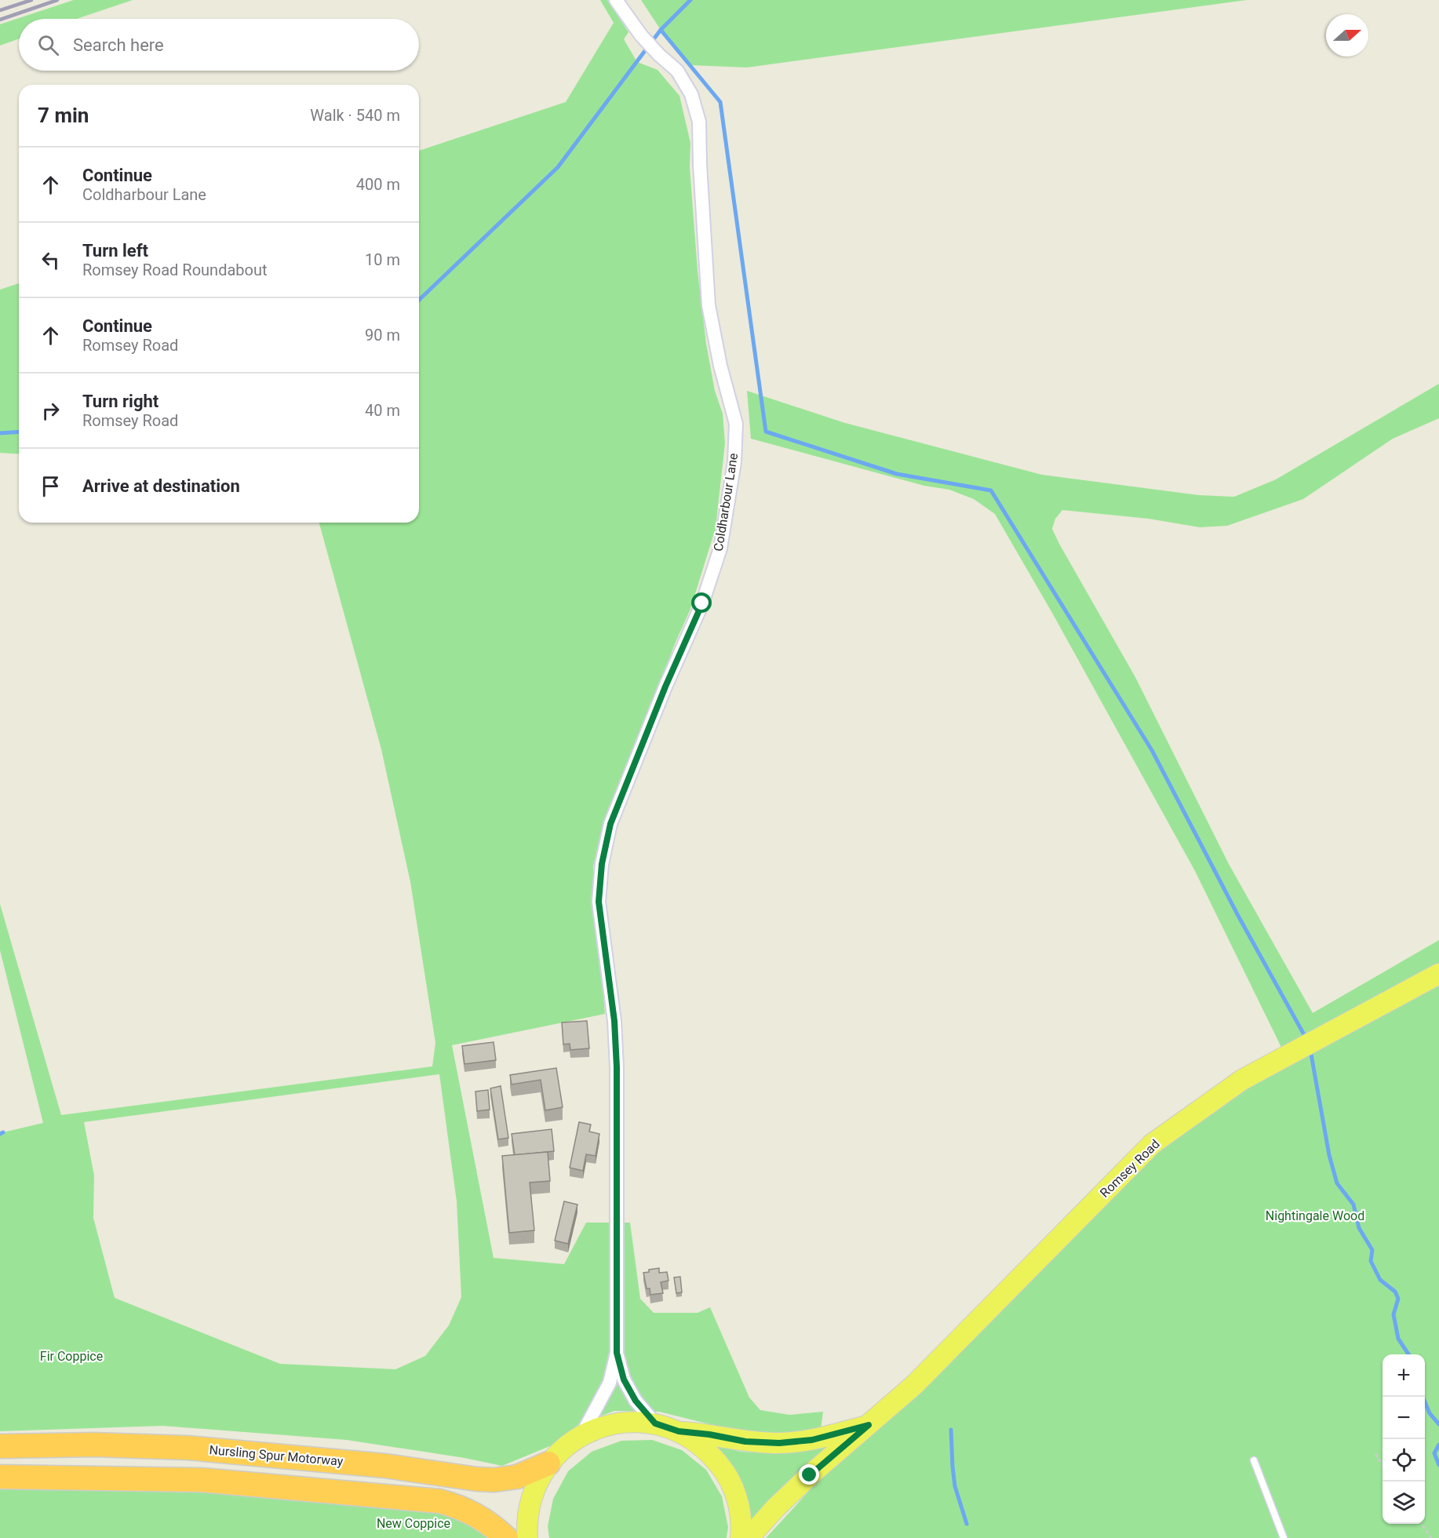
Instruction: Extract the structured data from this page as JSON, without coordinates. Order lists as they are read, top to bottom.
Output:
{
  "streets": {
    "highway": ["Nursling Spur Motorway"],
    "main road": ["Romsey Road"],
    "street": ["Coldharbour Lane"]
  },
  "parks": ["Nightingale Wood", "Fir Coppice", "New Coppice"],
  "north": "right",
  "page": {
    "search": "Search here",
    "heading": ["7 min", "Walk · 540 m"],
    "list": [
      ["Continue", "Coldharbour Lane", "400 m"],
      ["Turn left", "Romsey Road Roundabout", "10 m"],
      ["Continue", "Romsey Road", "90 m"],
      ["Turn right", "Romsey Road", "40 m"],
      "Arrive at destination"
    ],
    "map_buttons": ["+", "−"]
  }
}
